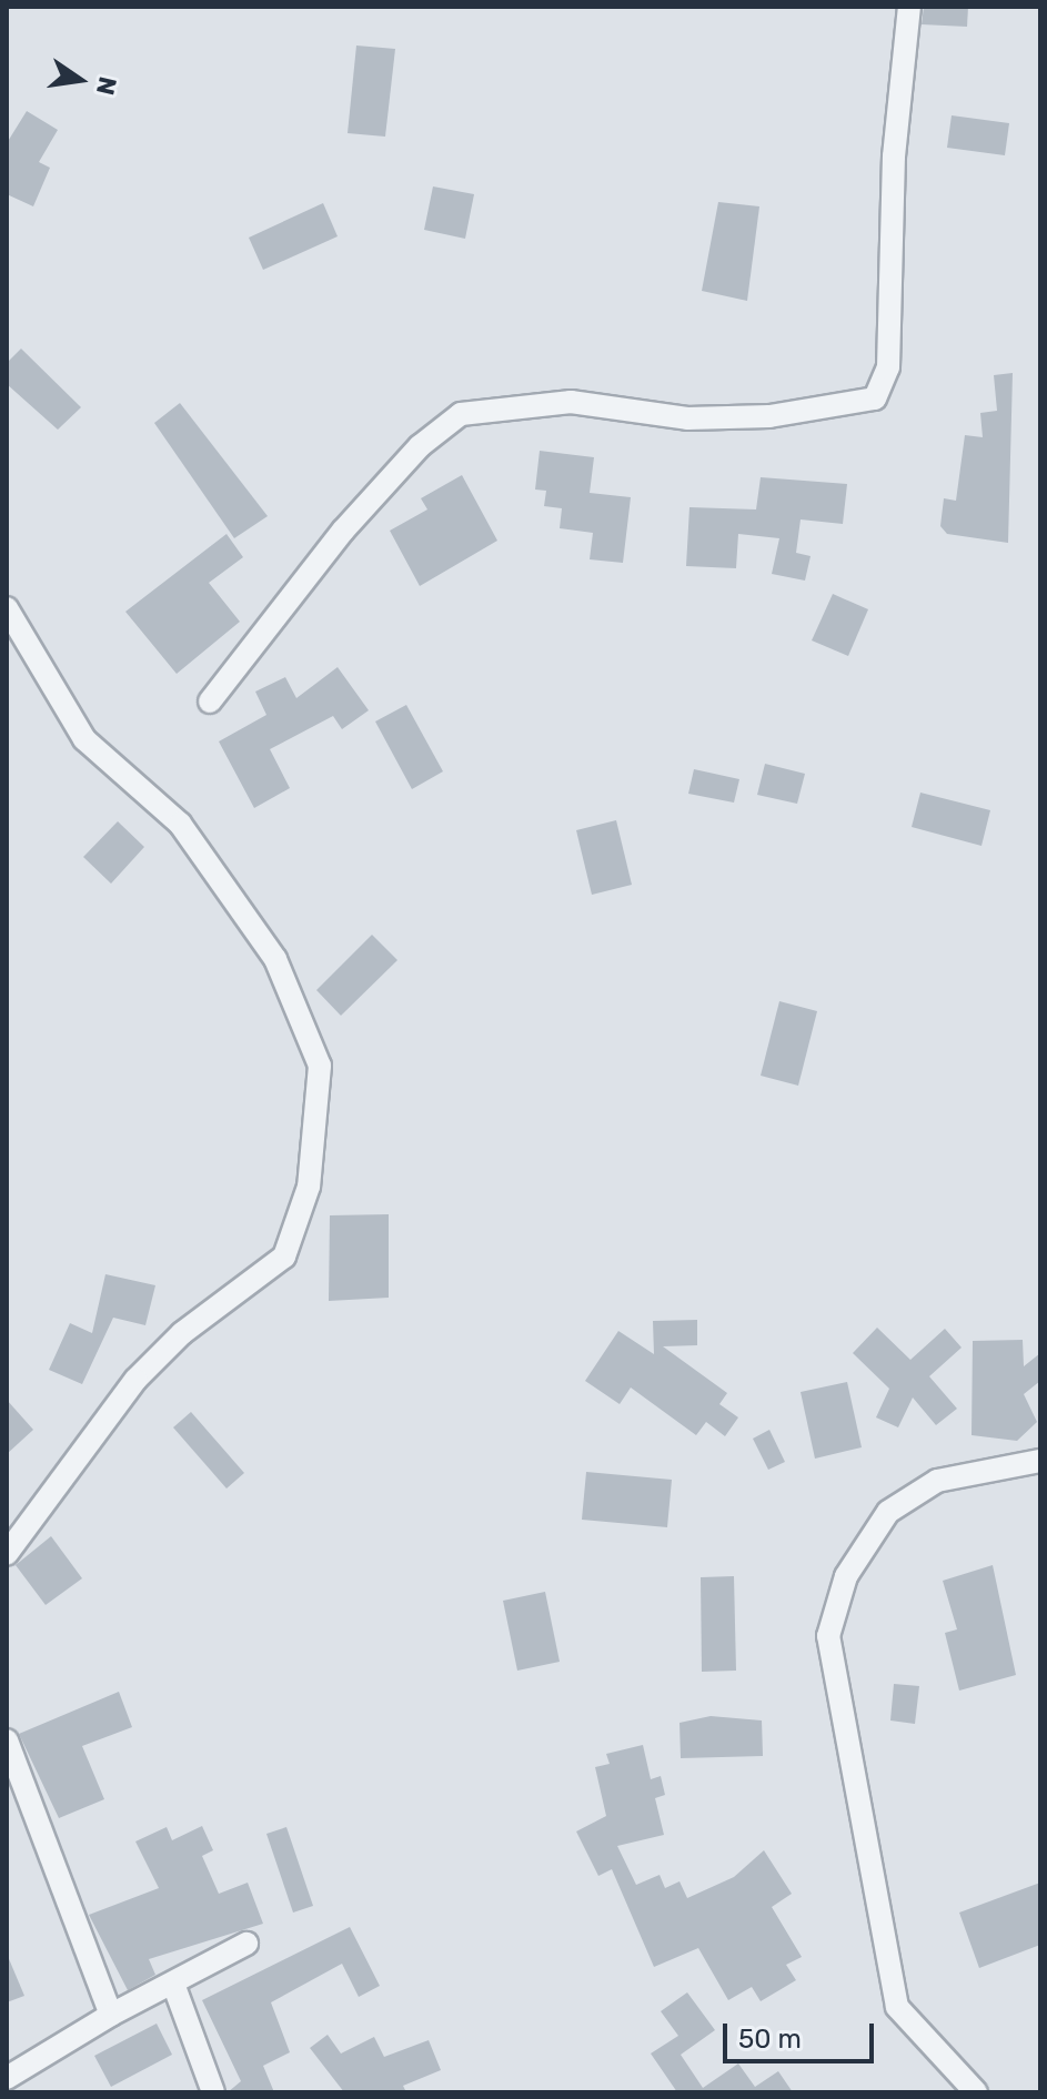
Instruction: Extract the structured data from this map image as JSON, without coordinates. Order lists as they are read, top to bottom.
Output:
{
  "scale_bar": "50 m",
  "north": "right"
}
